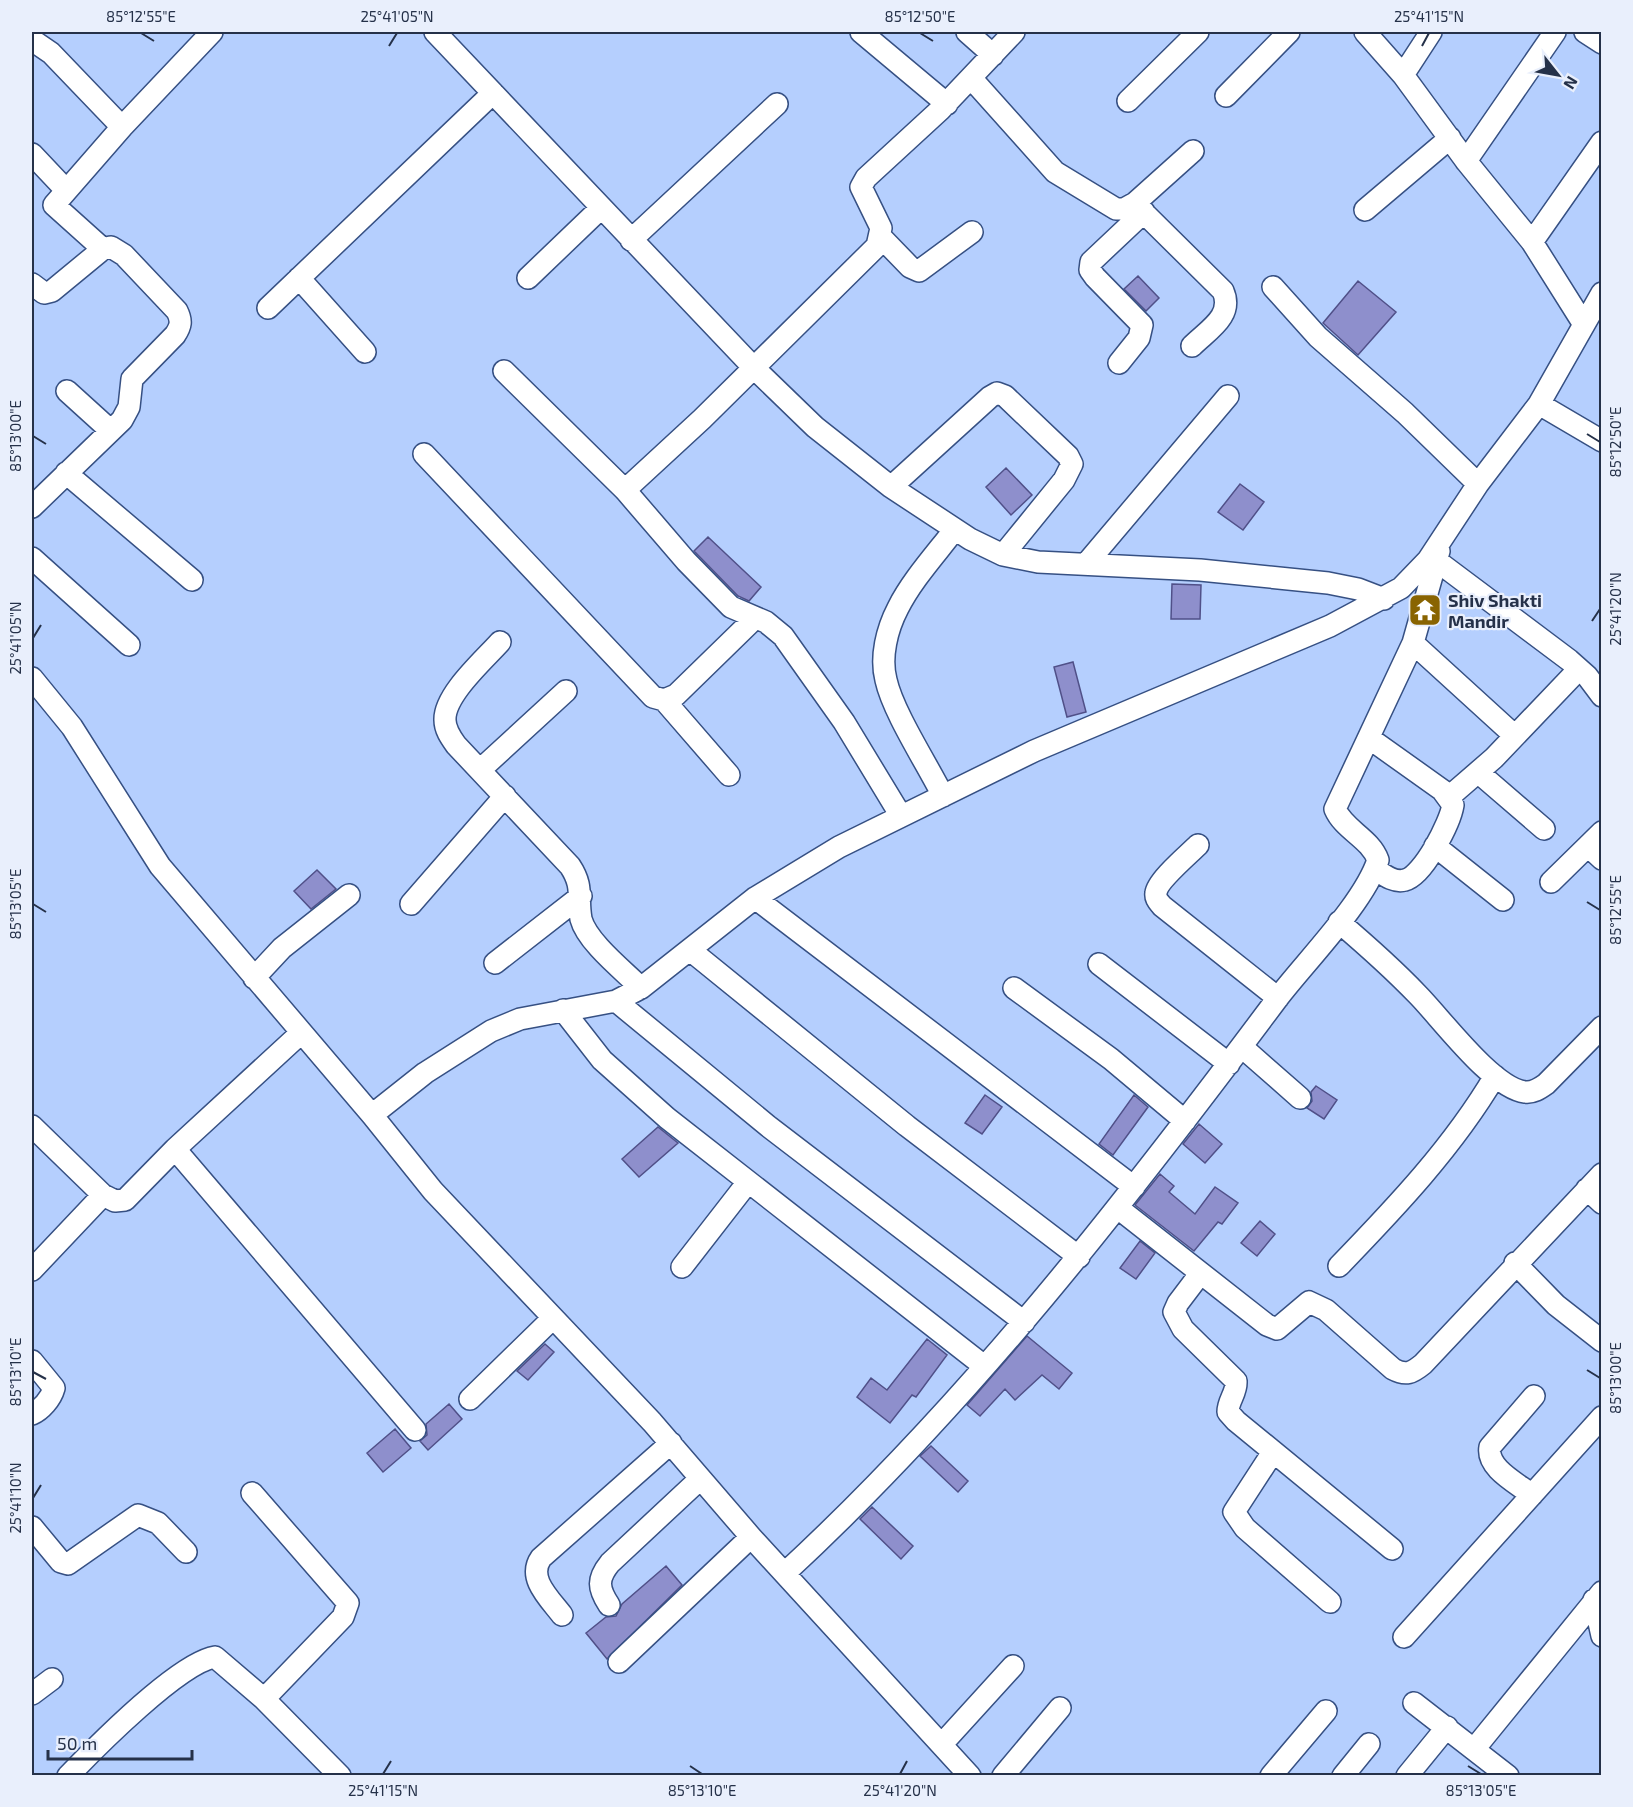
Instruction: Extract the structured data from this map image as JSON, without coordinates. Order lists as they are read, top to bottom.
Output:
{
  "places": {
    "temple": ["Shiv Shakti Mandir"]
  },
  "scale_bar": "50 m",
  "north": "bottom right",
  "coordinates": [
    "85°12'55\"E",
    "25°41'05\"N",
    "85°12'50\"E",
    "25°41'15\"N",
    "85°13'00\"E",
    "25°41'20\"N",
    "85°13'05\"E",
    "85°13'10\"E",
    "25°41'10\"N"
  ]
}
